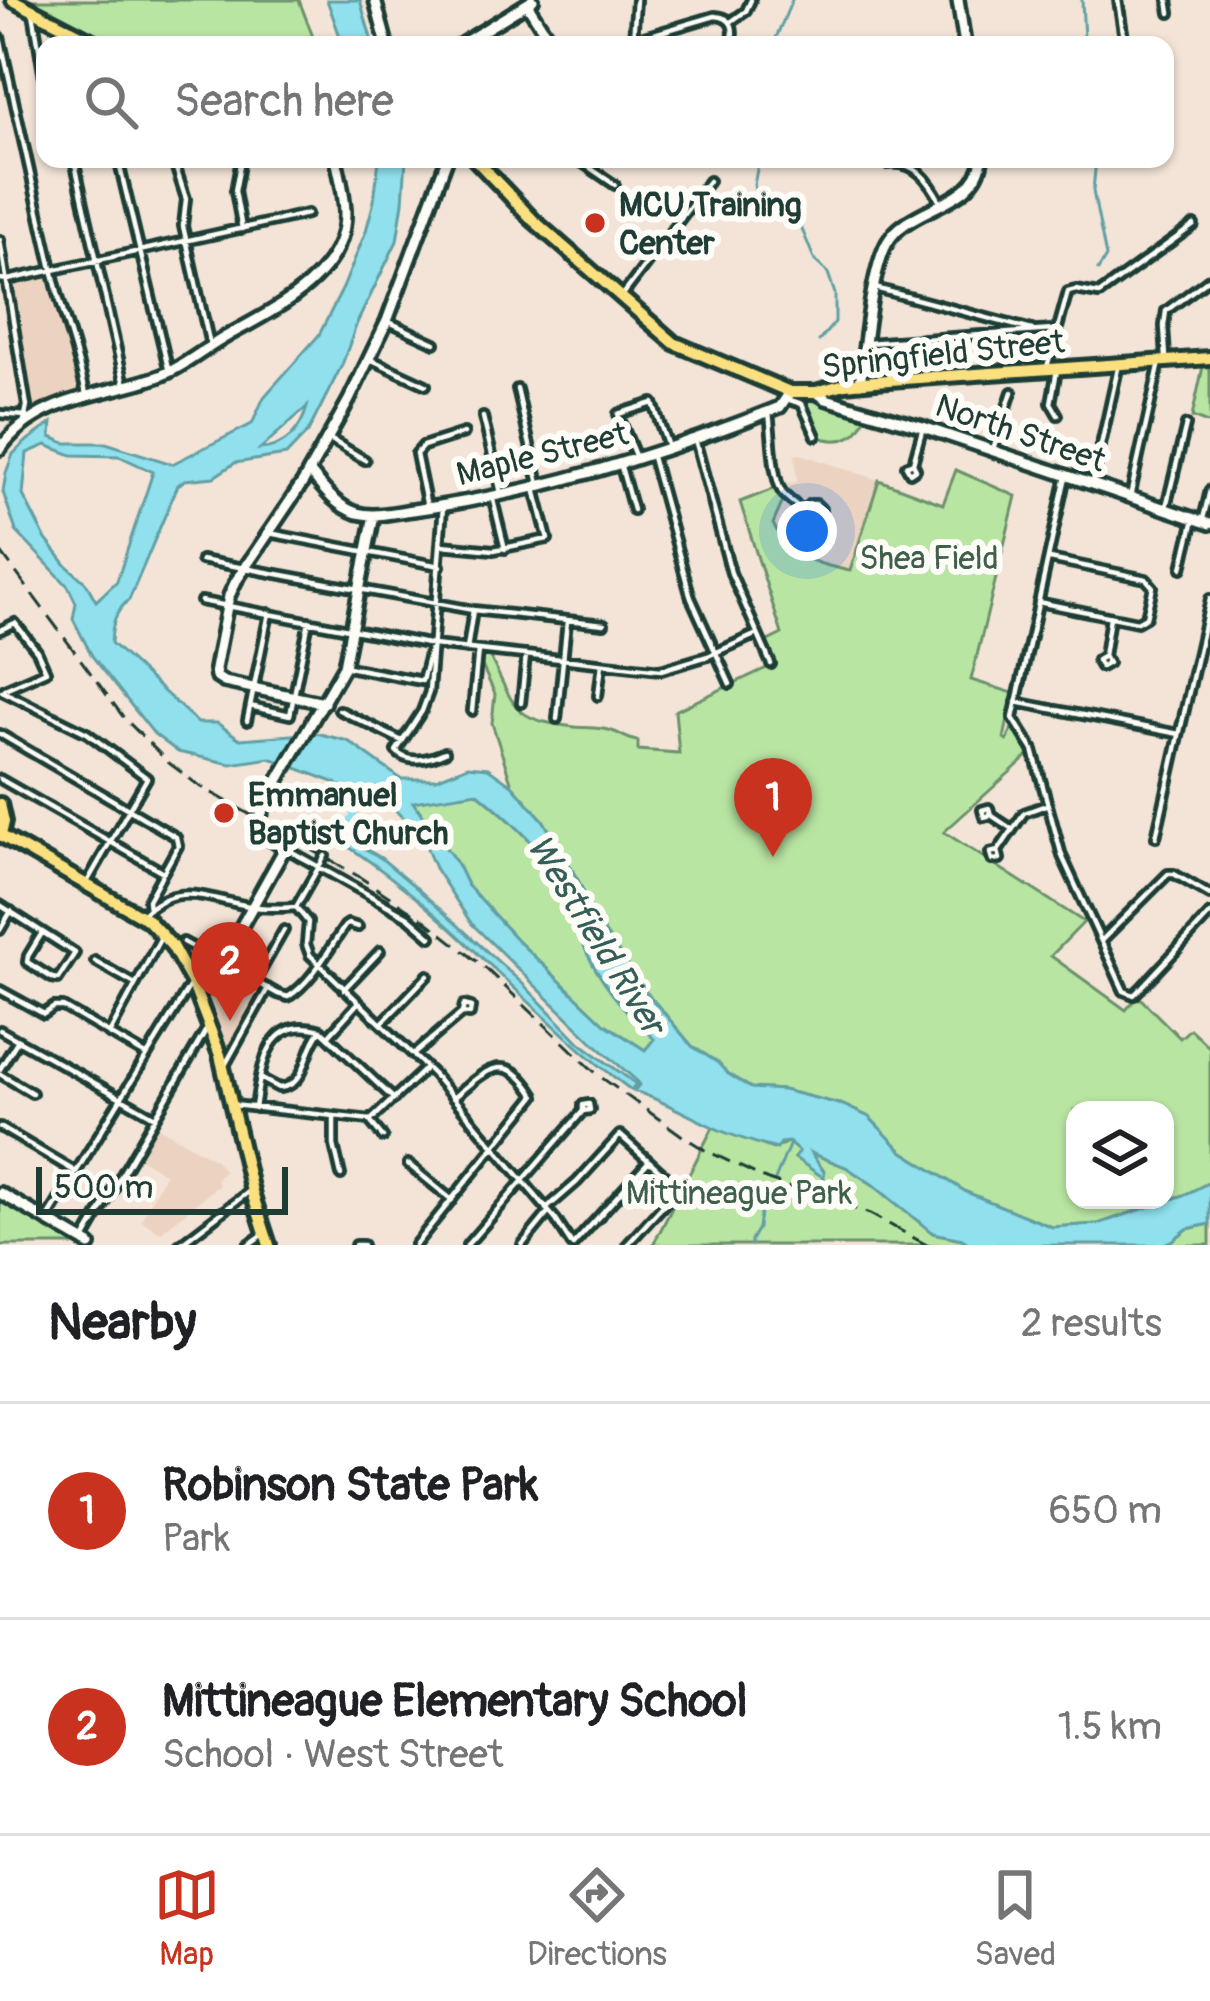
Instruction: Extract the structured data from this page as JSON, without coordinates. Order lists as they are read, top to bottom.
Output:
{
  "streets": {
    "main road": ["Springfield Street", "North Street", "Maple Street"]
  },
  "crossings": [
    ["Springfield Street", "North Street"],
    ["Springfield Street", "Maple Street"]
  ],
  "water": ["Westfield River"],
  "parks": ["Shea Field", "Mittineague Park"],
  "places": ["MCU Training Center", "Emmanuel Baptist Church"],
  "scale_bar": "500 m",
  "page": {
    "search": "Search here",
    "pins": ["1", "2"],
    "scale": "500 m",
    "heading": ["Nearby", "2 results"],
    "list": [
      {
        "mark": "1",
        "name": "Robinson State Park",
        "note": "Park",
        "value": "650 m"
      },
      {
        "mark": "2",
        "name": "Mittineague Elementary School",
        "note": "School · West Street",
        "value": "1.5 km"
      }
    ],
    "nav": ["Map", "Directions", "Saved"]
  }
}
